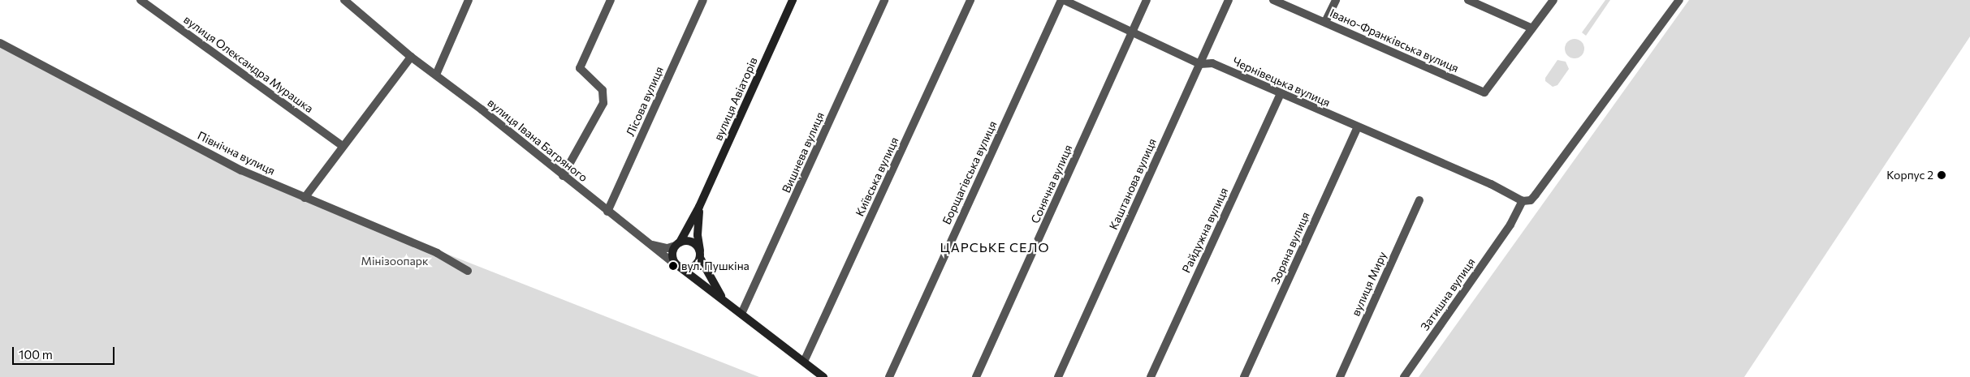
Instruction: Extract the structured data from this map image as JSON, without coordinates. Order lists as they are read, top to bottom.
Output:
{
  "streets": {
    "main road": ["вулиця Авіаторів", "вулиця Івана Багряного"],
    "street": [
      "Івано-Франківська вулиця",
      "вулиця Олександра Мурашка",
      "Чернівецька вулиця",
      "Лісова вулиця",
      "Вишнева вулиця",
      "Північна вулиця",
      "Борщагівська вулиця",
      "Київська вулиця",
      "Сонячна вулиця",
      "Каштанова вулиця",
      "Райдужна вулиця",
      "Зоряна вулиця",
      "вулиця Миру",
      "Затишна вулиця"
    ]
  },
  "crossings": [
    ["Чернівецька вулиця", "Борщагівська вулиця"],
    ["Чернівецька вулиця", "Сонячна вулиця"],
    ["Чернівецька вулиця", "Каштанова вулиця"],
    ["Чернівецька вулиця", "Райдужна вулиця"],
    ["Чернівецька вулиця", "Зоряна вулиця"],
    ["Чернівецька вулиця", "Затишна вулиця"],
    ["вулиця Авіаторів", "вулиця Івана Багряного"],
    ["Лісова вулиця", "вулиця Івана Багряного"],
    ["вулиця Івана Багряного", "Вишнева вулиця"],
    ["вулиця Івана Багряного", "Київська вулиця"]
  ],
  "districts": ["ЦАРСЬКЕ СЕЛО"],
  "parks": ["Мінізоопарк"],
  "places": ["Корпус 2", "вул. Пушкіна"],
  "scale_bar": "100 m"
}
